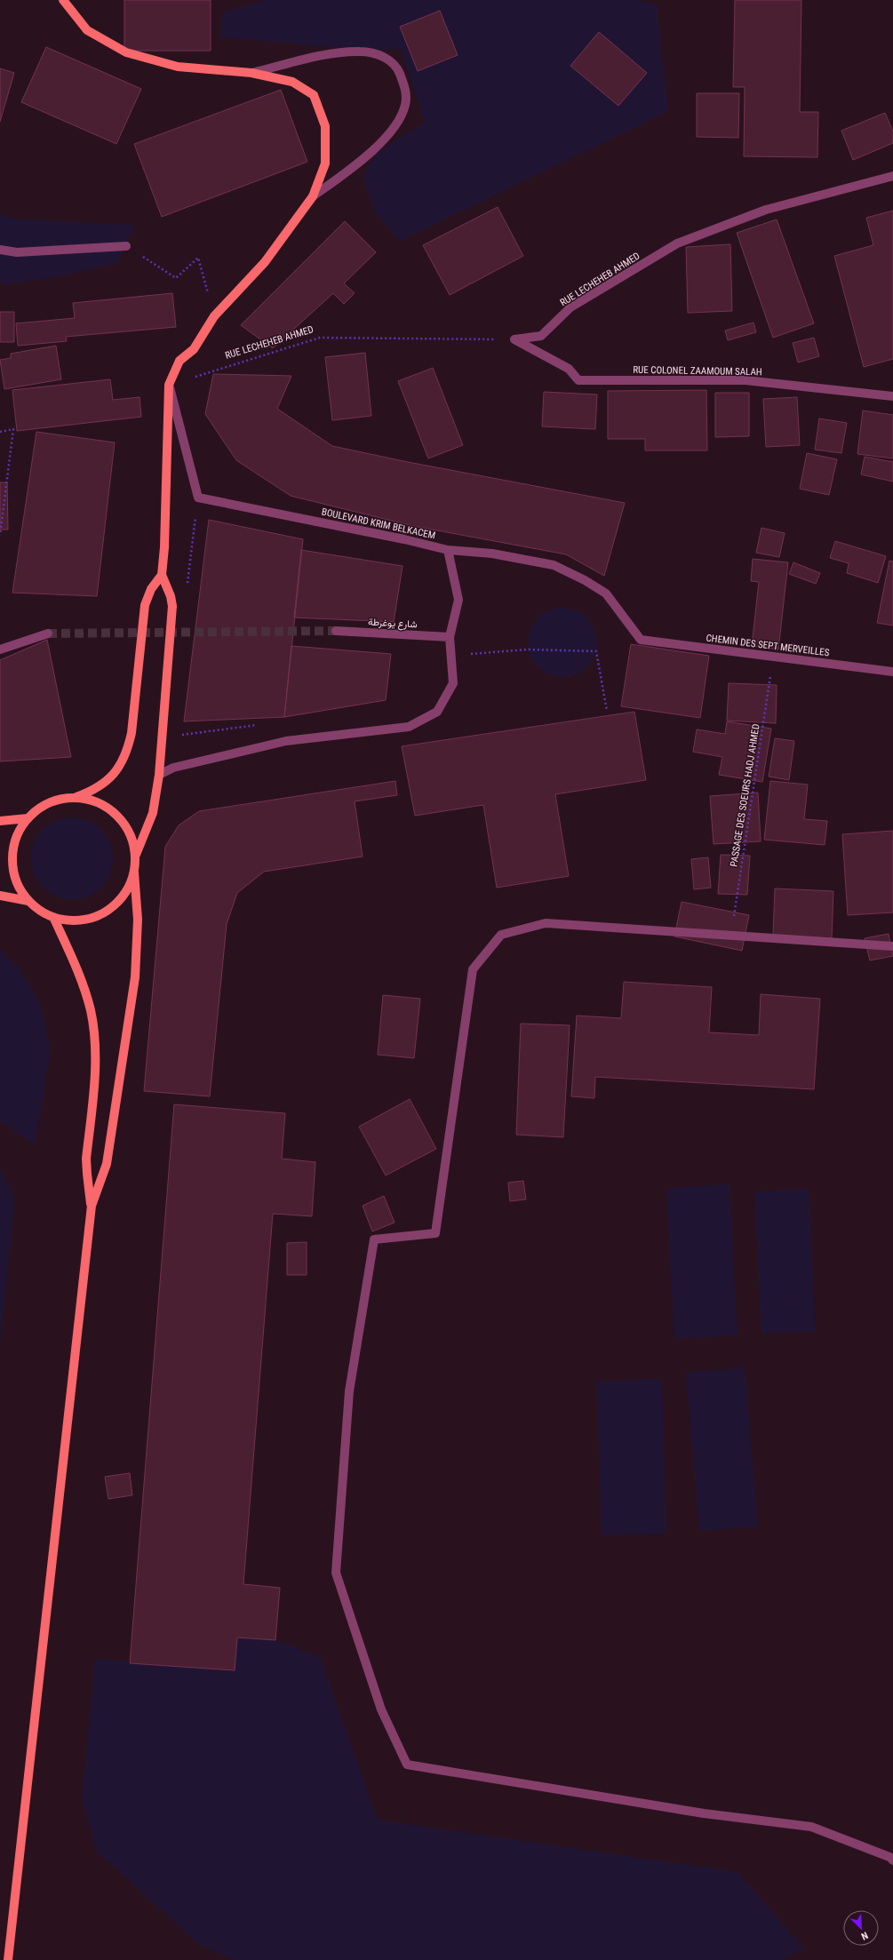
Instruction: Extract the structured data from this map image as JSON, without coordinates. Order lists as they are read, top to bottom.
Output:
{
  "streets": {
    "street": [
      "RUE LECHEHEB AHMED",
      "RUE COLONEL ZAAMOUM SALAH",
      "BOULEVARD KRIM BELKACEM",
      "شارع يوغرطة",
      "CHEMIN DES SEPT MERVEILLES"
    ],
    "path": ["PASSAGE DES SOEURS HADJ AHMED"]
  },
  "crossings": [
    ["RUE LECHEHEB AHMED", "RUE COLONEL ZAAMOUM SALAH"],
    ["RUE LECHEHEB AHMED", "BOULEVARD KRIM BELKACEM"],
    ["BOULEVARD KRIM BELKACEM", "CHEMIN DES SEPT MERVEILLES"],
    ["CHEMIN DES SEPT MERVEILLES", "PASSAGE DES SOEURS HADJ AHMED"]
  ],
  "north": "bottom right"
}
